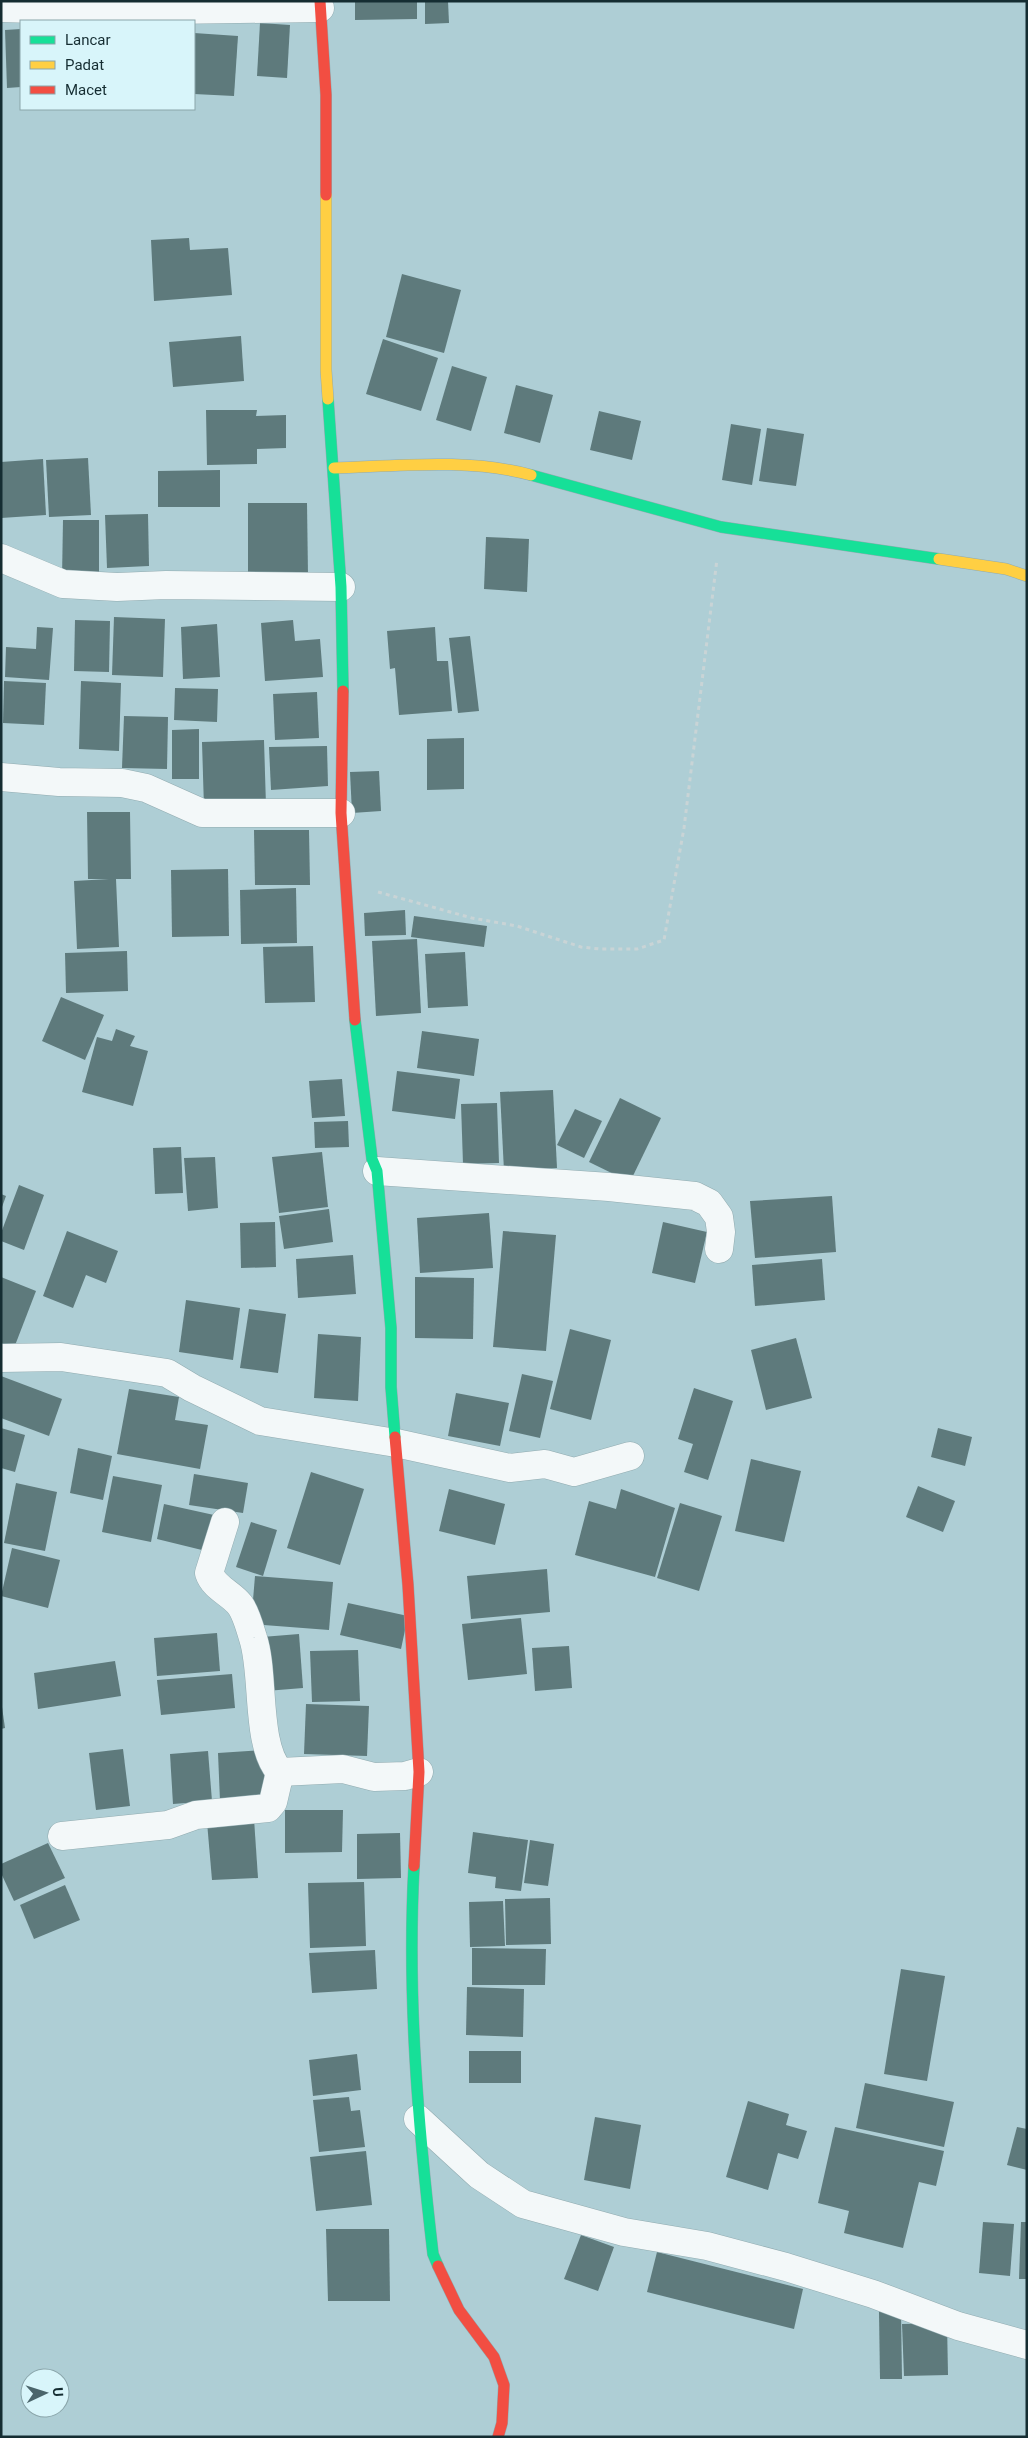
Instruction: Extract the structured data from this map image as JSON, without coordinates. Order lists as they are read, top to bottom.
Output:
{
  "legend": ["Lancar", "Padat", "Macet"],
  "north": "right"
}
